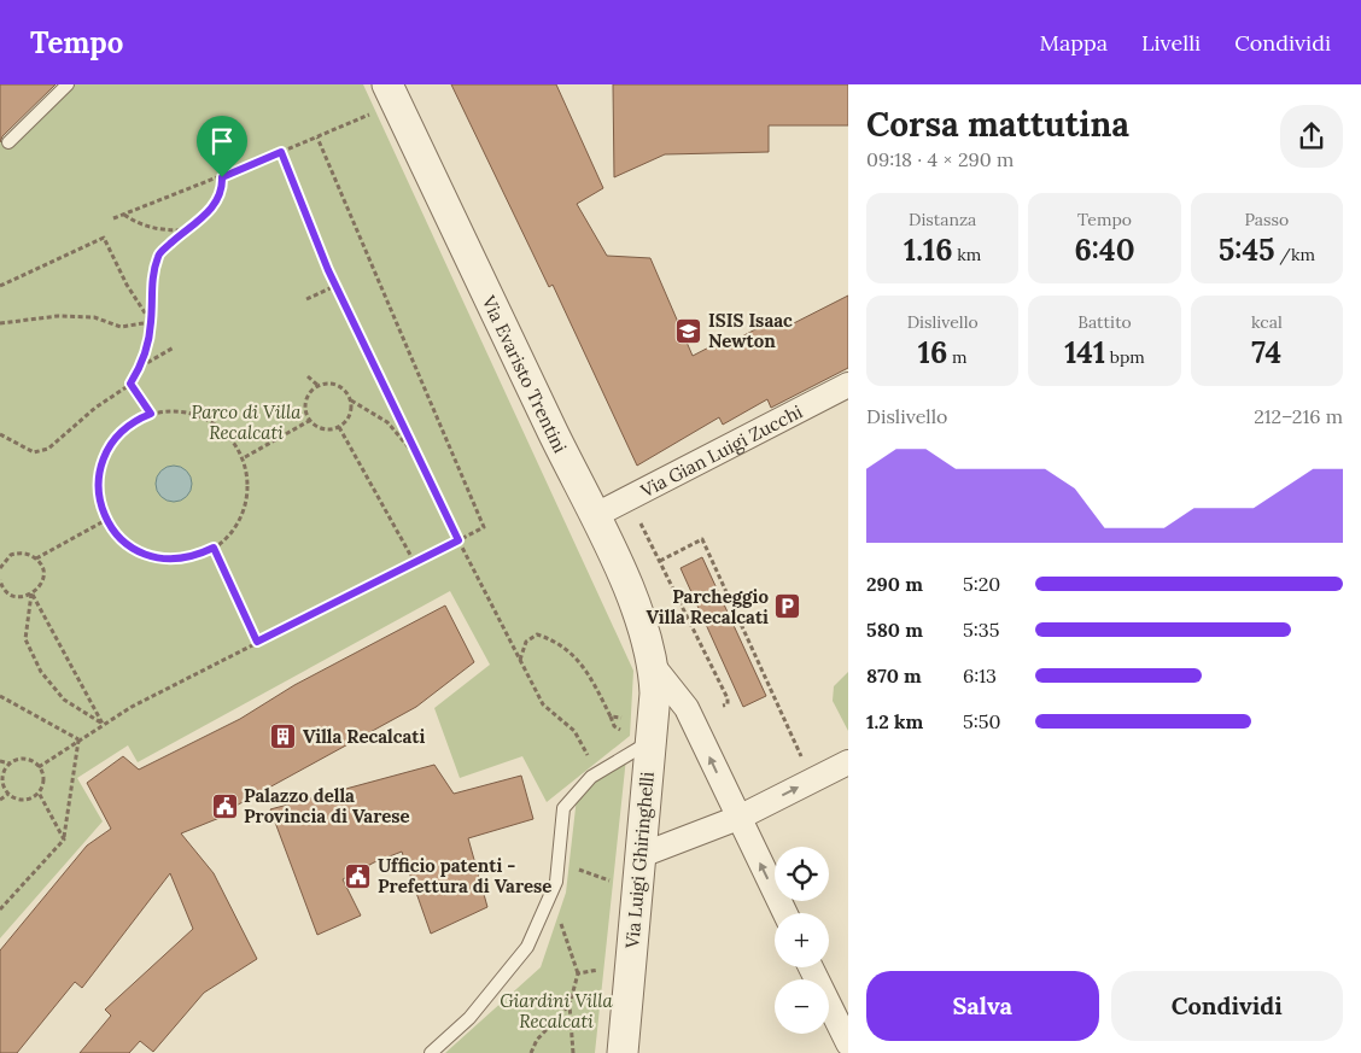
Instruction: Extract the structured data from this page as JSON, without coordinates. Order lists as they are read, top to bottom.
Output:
{
  "streets": {
    "street": ["Via Evaristo Trentini", "Via Gian Luigi Zucchi", "Via Luigi Ghiringhelli"]
  },
  "crossings": [
    ["Via Evaristo Trentini", "Via Gian Luigi Zucchi"],
    ["Via Evaristo Trentini", "Via Luigi Ghiringhelli"]
  ],
  "parks": ["Parco di Villa Recalcati", "Giardini Villa Recalcati"],
  "places": {
    "school or university": ["ISIS Isaac Newton"],
    "parking": ["Parcheggio Villa Recalcati"],
    "building": ["Villa Recalcati"],
    "public building": ["Palazzo della Provincia di Varese", "Ufficio patenti - Prefettura di Varese"]
  },
  "page": {
    "header": "Tempo",
    "nav": ["Mappa", "Livelli", "Condividi"],
    "heading": ["Corsa mattutina", "09:18 · 4 × 290 m"],
    "stats": [
      ["Distanza", "1.16 km"],
      ["Tempo", "6:40"],
      ["Passo", "5:45 /km"],
      ["Dislivello", "16 m"],
      ["Battito", "141 bpm"],
      ["kcal", "74"]
    ],
    "chart": ["Dislivello", "212–216 m"],
    "list": [
      {
        "name": "290 m",
        "note": "5:20"
      },
      {
        "name": "580 m",
        "note": "5:35"
      },
      {
        "name": "870 m",
        "note": "6:13"
      },
      {
        "name": "1.2 km",
        "note": "5:50"
      }
    ],
    "map_buttons": ["+", "−"],
    "buttons": ["Salva", "Condividi"]
  }
}
